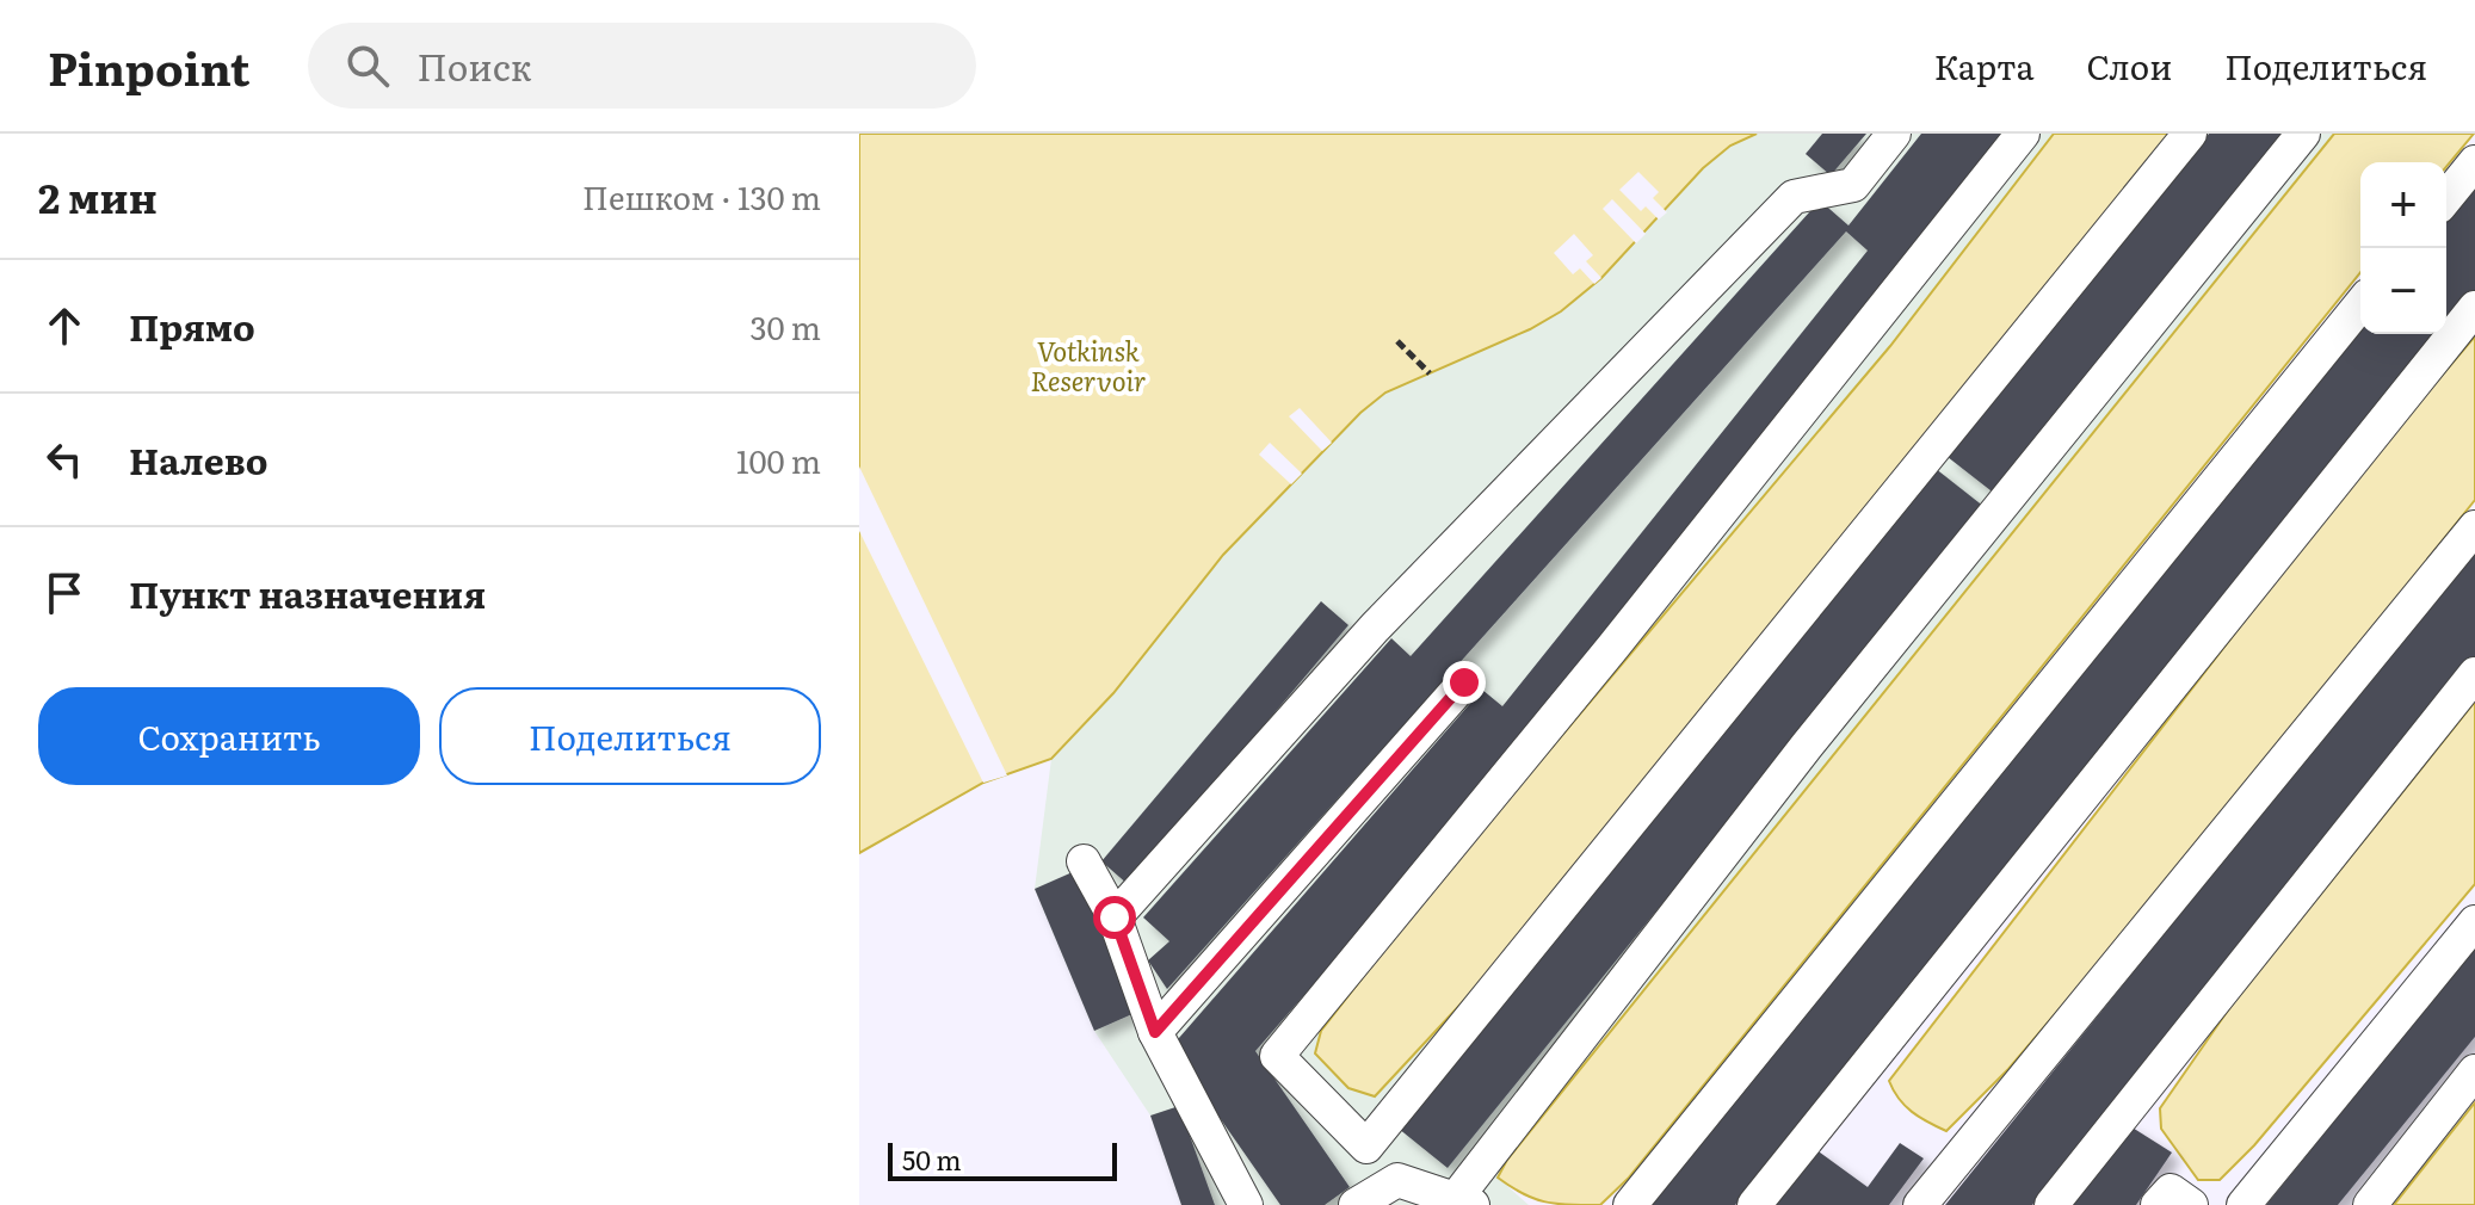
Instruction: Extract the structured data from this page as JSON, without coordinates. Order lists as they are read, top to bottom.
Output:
{
  "water": ["Votkinsk Reservoir"],
  "scale_bar": "50 m",
  "page": {
    "header": "Pinpoint",
    "search": "Поиск",
    "nav": ["Карта", "Слои", "Поделиться"],
    "heading": ["2 мин", "Пешком · 130 m"],
    "map_buttons": ["+", "−"],
    "list": [
      ["Прямо", "30 m"],
      ["Налево", "100 m"],
      "Пункт назначения"
    ],
    "buttons": ["Сохранить", "Поделиться"],
    "scale": "50 m"
  }
}
